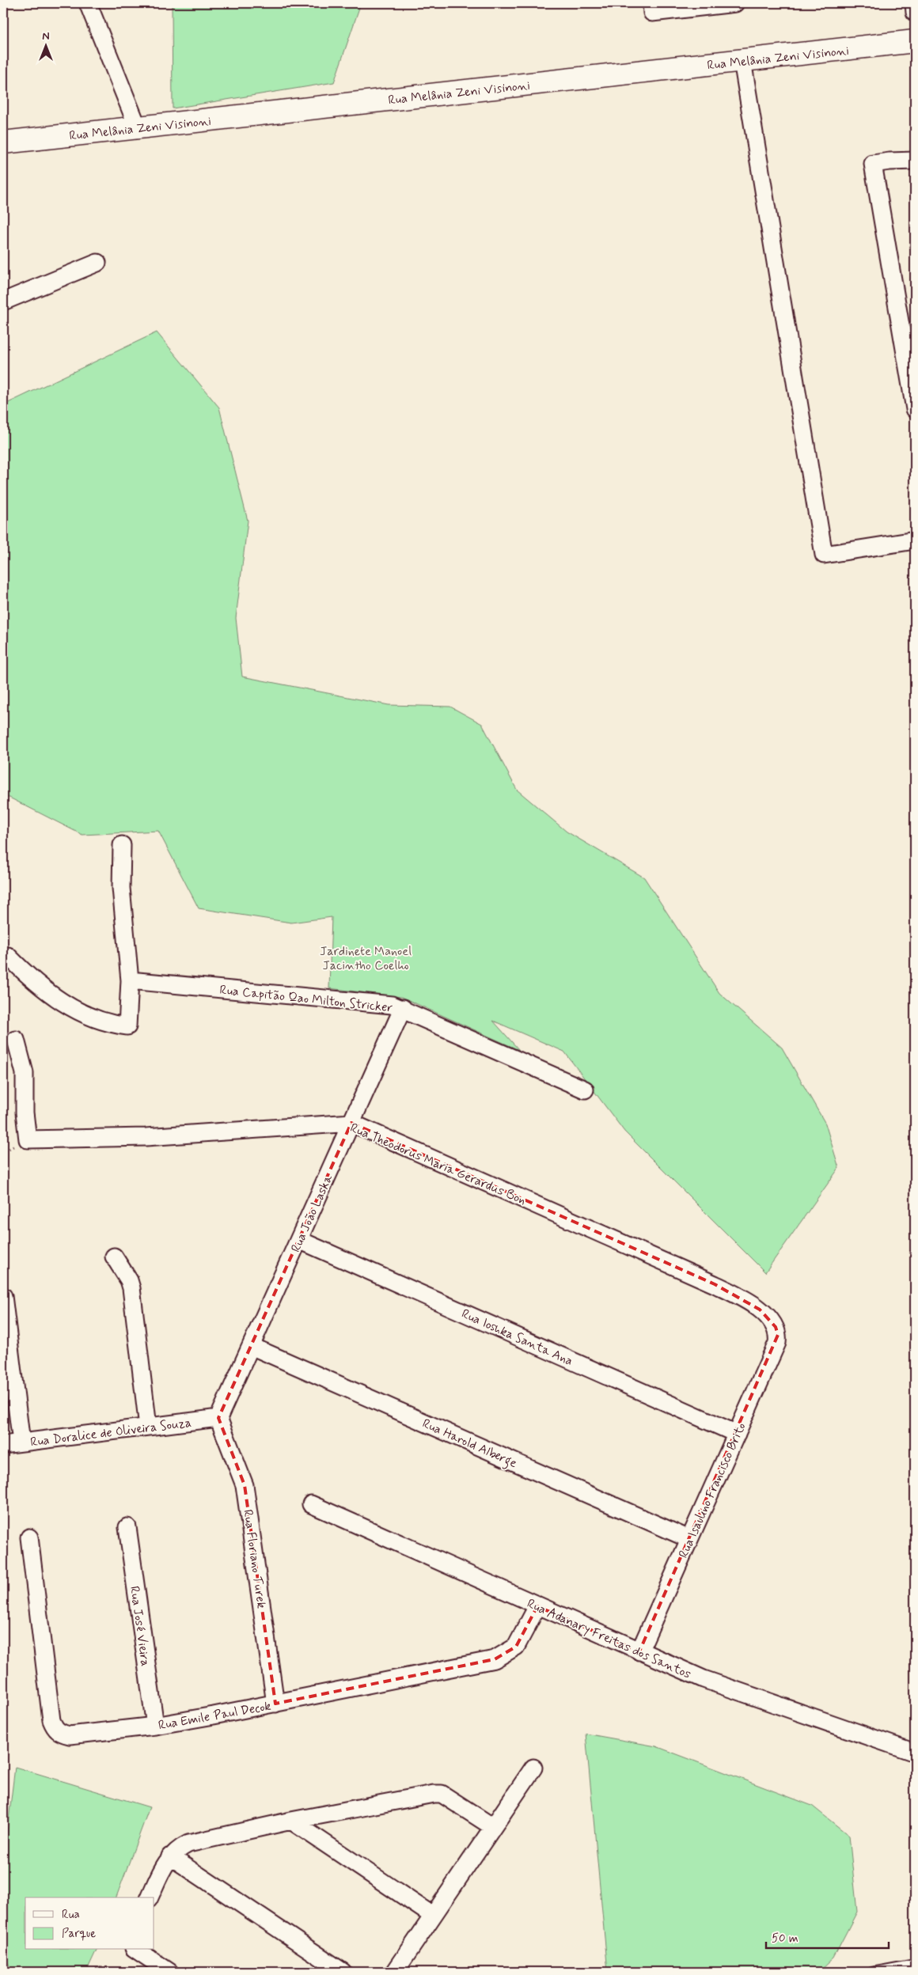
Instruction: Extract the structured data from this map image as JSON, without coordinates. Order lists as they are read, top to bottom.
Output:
{
  "streets": {
    "street": [
      "Rua Melânia Zeni Visinoni",
      "Rua Capitão Qao Milton Stricker",
      "Rua Theodorus Maria Gerardus Bon",
      "Rua João Laska",
      "Rua Ioshka Santa Ana",
      "Rua Doralice de Oliveira Souza",
      "Rua Harold Alberge",
      "Rua Isaulino Francisco Brito",
      "Rua Floriano Turek",
      "Rua José Vieira",
      "Rua Adanary Freitas dos Santos",
      "Rua Emile Paul Decok"
    ]
  },
  "crossings": [
    ["Rua Capitão Qao Milton Stricker", "Rua João Laska"],
    ["Rua Theodorus Maria Gerardus Bon", "Rua João Laska"],
    ["Rua Theodorus Maria Gerardus Bon", "Rua Isaulino Francisco Brito"],
    ["Rua João Laska", "Rua Ioshka Santa Ana"],
    ["Rua João Laska", "Rua Doralice de Oliveira Souza"],
    ["Rua João Laska", "Rua Harold Alberge"],
    ["Rua João Laska", "Rua Floriano Turek"],
    ["Rua Ioshka Santa Ana", "Rua Isaulino Francisco Brito"],
    ["Rua Doralice de Oliveira Souza", "Rua Floriano Turek"],
    ["Rua Harold Alberge", "Rua Isaulino Francisco Brito"],
    ["Rua Isaulino Francisco Brito", "Rua Adanary Freitas dos Santos"],
    ["Rua Floriano Turek", "Rua Emile Paul Decok"],
    ["Rua José Vieira", "Rua Emile Paul Decok"],
    ["Rua Adanary Freitas dos Santos", "Rua Emile Paul Decok"]
  ],
  "parks": ["Jardinete Manoel Jacintho Coelho"],
  "legend": ["Rua", "Parque"],
  "scale_bar": "50 m",
  "north": "top"
}
